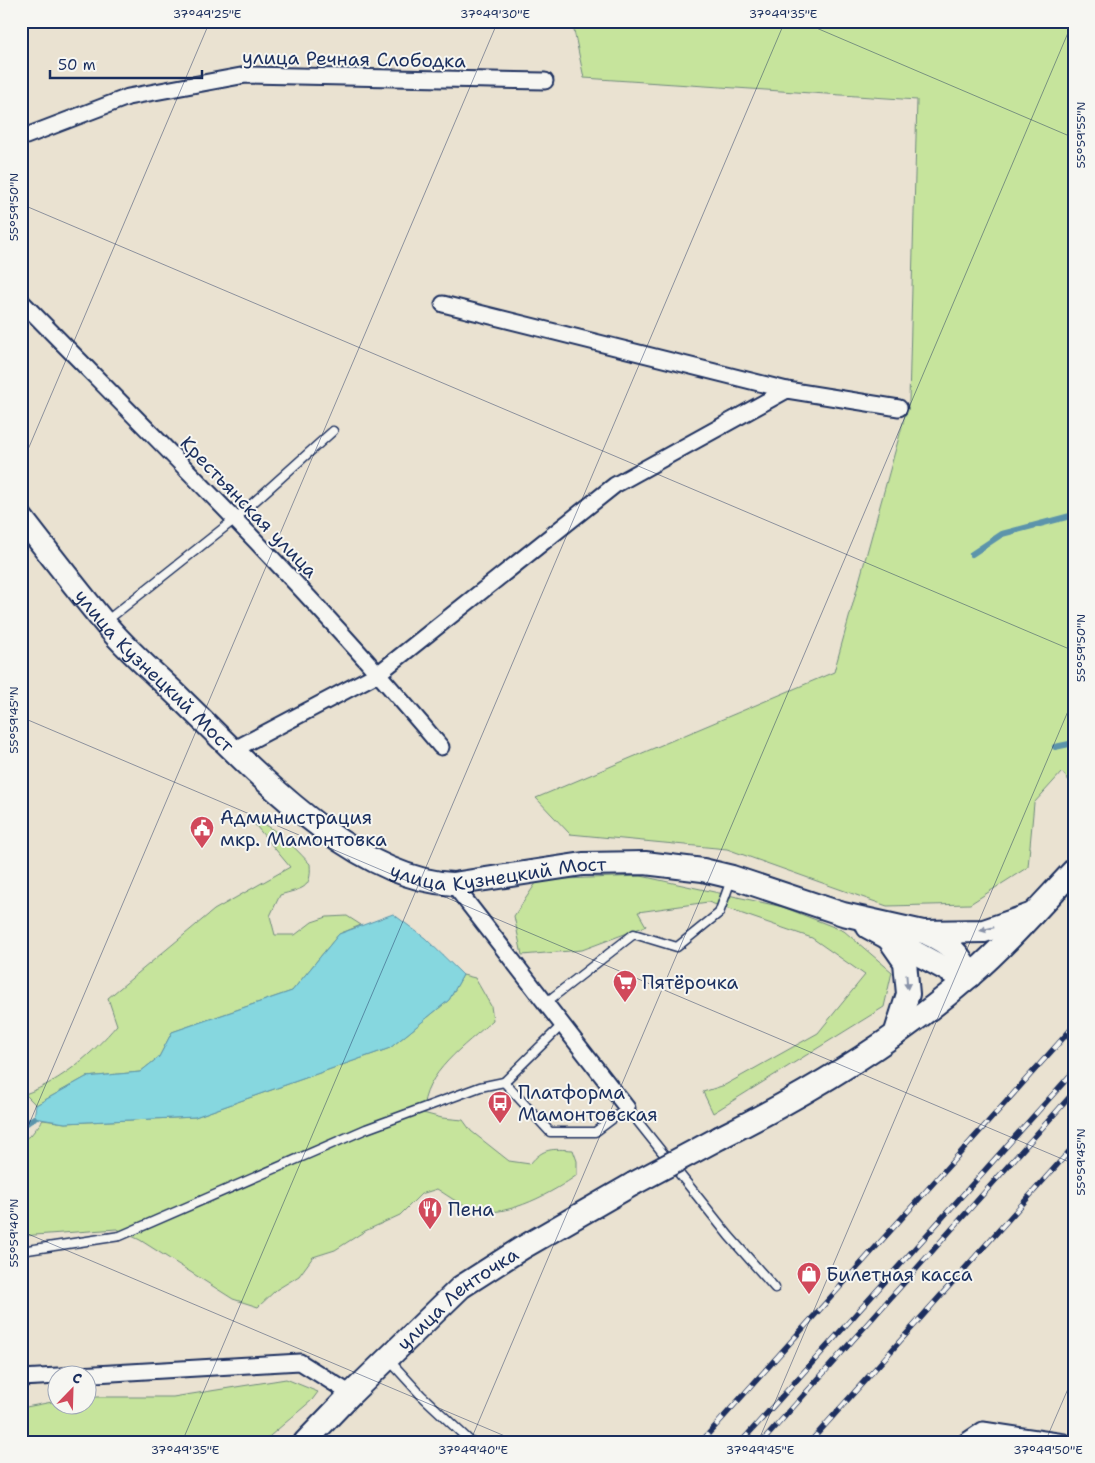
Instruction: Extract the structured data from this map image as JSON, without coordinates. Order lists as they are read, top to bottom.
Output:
{
  "streets": {
    "street": [
      "улица Речная Слободка",
      "Крестьянская улица",
      "улица Кузнецкий Мост",
      "улица Ленточка"
    ]
  },
  "places": {
    "public building": ["Администрация мкр. Мамонтовка"],
    "supermarket": ["Пятёрочка"],
    "bus stop": ["Платформа Мамонтовская"],
    "restaurant": ["Пена"],
    "shop": ["Билетная касса"]
  },
  "scale_bar": "50 m",
  "north": "top right",
  "coordinates": [
    "37°49'25\"E",
    "37°49'30\"E",
    "37°49'35\"E",
    "55°59'55\"N",
    "55°59'50\"N",
    "55°59'45\"N",
    "55°59'40\"N",
    "37°49'40\"E",
    "37°49'45\"E",
    "37°49'50\"E"
  ]
}
